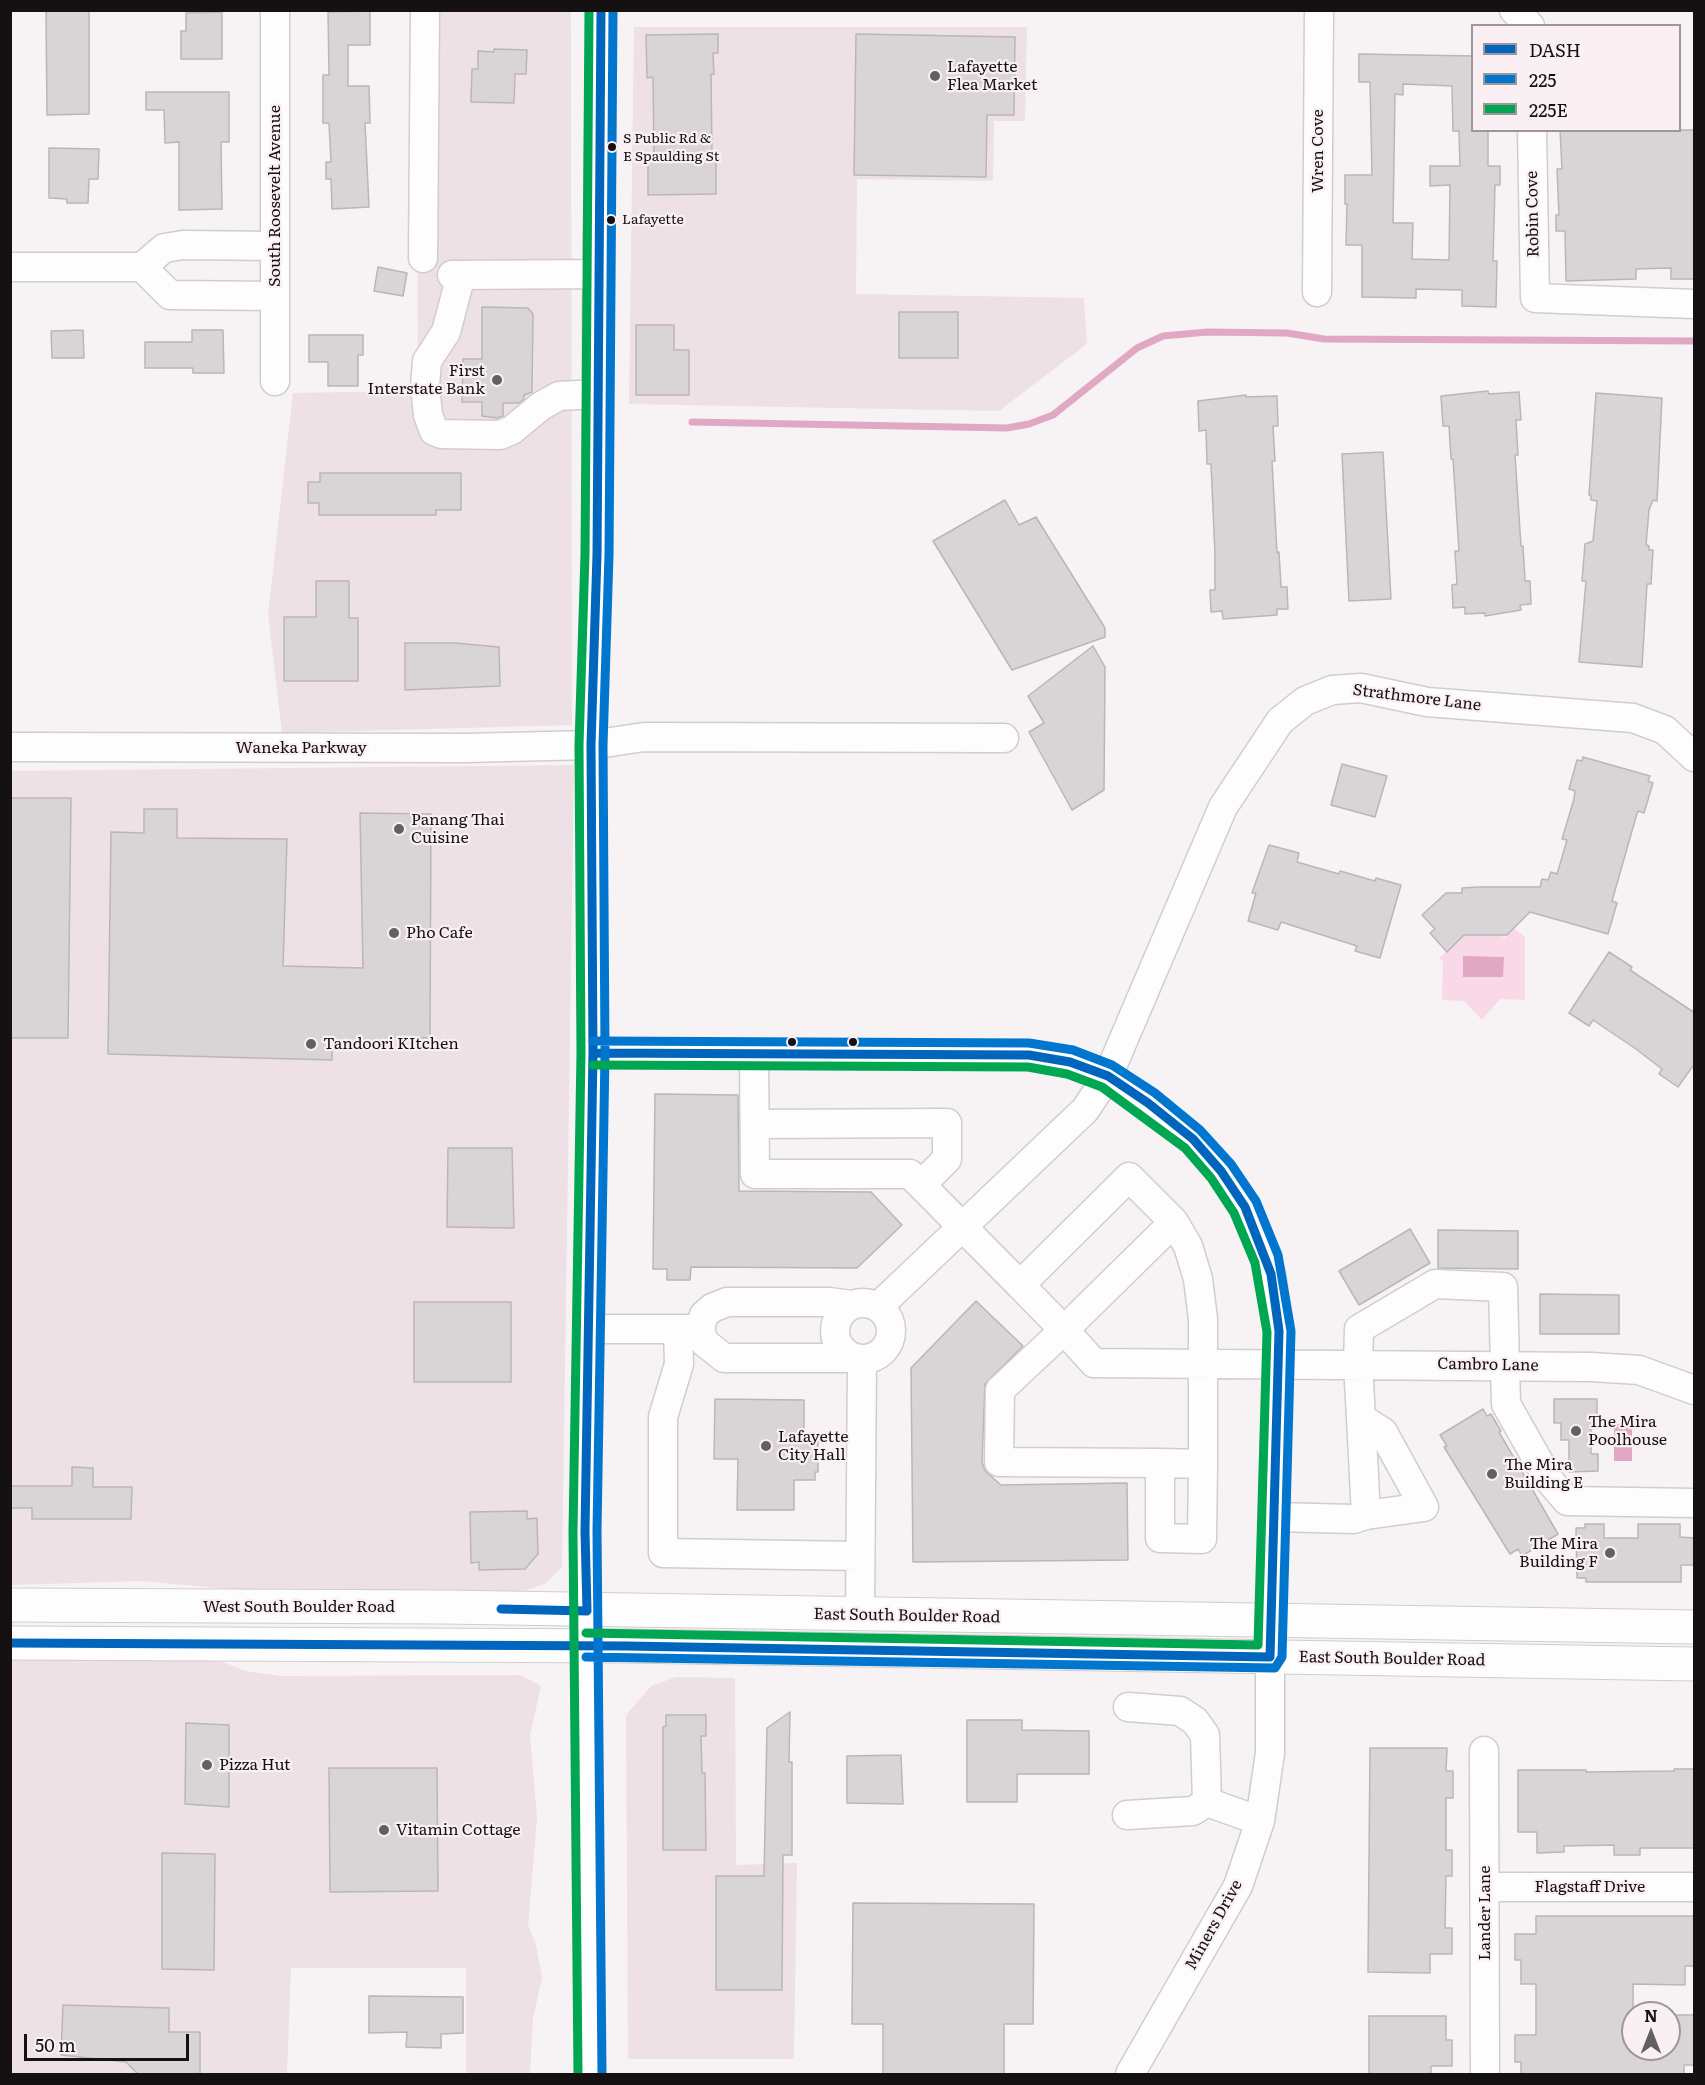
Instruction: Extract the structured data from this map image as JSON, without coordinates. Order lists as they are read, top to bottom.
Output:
{
  "streets": {
    "main road": ["West South Boulder Road", "East South Boulder Road"],
    "street": [
      "Wren Cove",
      "South Roosevelt Avenue",
      "Robin Cove",
      "Strathmore Lane",
      "Waneka Parkway",
      "Cambro Lane",
      "Flagstaff Drive",
      "Lander Lane",
      "Miners Drive"
    ]
  },
  "crossings": [
    ["Strathmore Lane", "Cambro Lane"],
    ["Strathmore Lane", "Miners Drive"],
    ["Cambro Lane", "Miners Drive"],
    ["West South Boulder Road", "East South Boulder Road"],
    ["East South Boulder Road", "Miners Drive"],
    ["Flagstaff Drive", "Lander Lane"]
  ],
  "places": [
    "Lafayette Flea Market",
    "S Public Rd & E Spaulding St",
    "Lafayette",
    "First Interstate Bank",
    "Panang Thai Cuisine",
    "Pho Cafe",
    "Tandoori KItchen",
    "The Mira Poolhouse",
    "Lafayette City Hall",
    "The Mira Building E",
    "The Mira Building F",
    "Pizza Hut",
    "Vitamin Cottage"
  ],
  "lines": ["transit line DASH", "transit line 225", "transit line 225E"],
  "legend": ["DASH", "225", "225E"],
  "scale_bar": "50 m",
  "north": "top"
}
